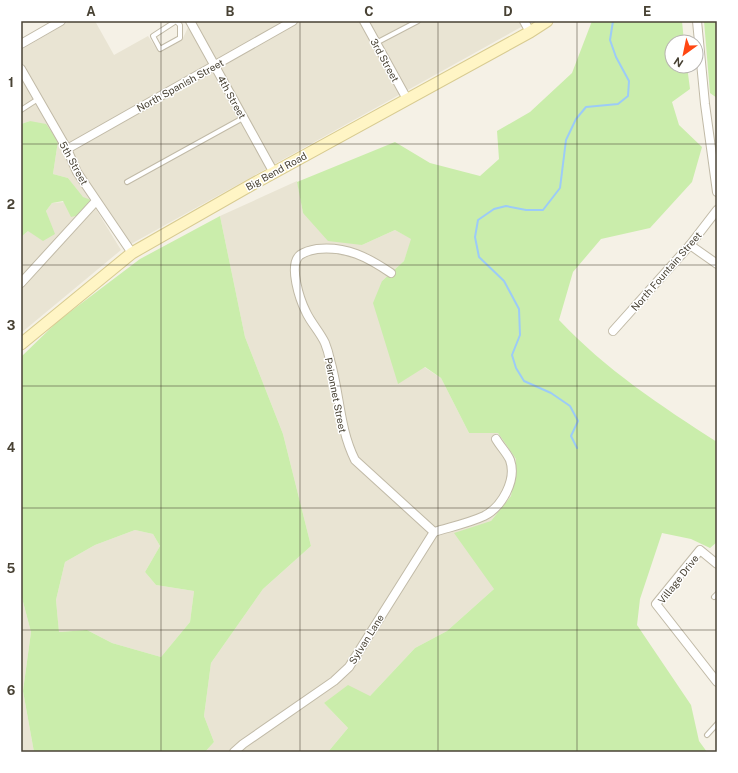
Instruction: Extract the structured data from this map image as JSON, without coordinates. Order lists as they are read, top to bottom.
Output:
{
  "streets": {
    "main road": ["Big Bend Road"],
    "street": [
      "3rd Street",
      "North Spanish Street",
      "4th Street",
      "5th Street",
      "North Fountain Street",
      "Peironnet Street",
      "Village Drive",
      "Sylvan Lane"
    ]
  },
  "crossings": [
    ["3rd Street", "Big Bend Road"],
    ["North Spanish Street", "4th Street"],
    ["North Spanish Street", "5th Street"],
    ["4th Street", "Big Bend Road"],
    ["5th Street", "Big Bend Road"],
    ["Peironnet Street", "Sylvan Lane"]
  ],
  "north": "bottom left",
  "grid": {
    "columns": [
      "A",
      "B",
      "C",
      "D",
      "E"
    ],
    "rows": [
      "1",
      "2",
      "3",
      "4",
      "5",
      "6"
    ]
  }
}
